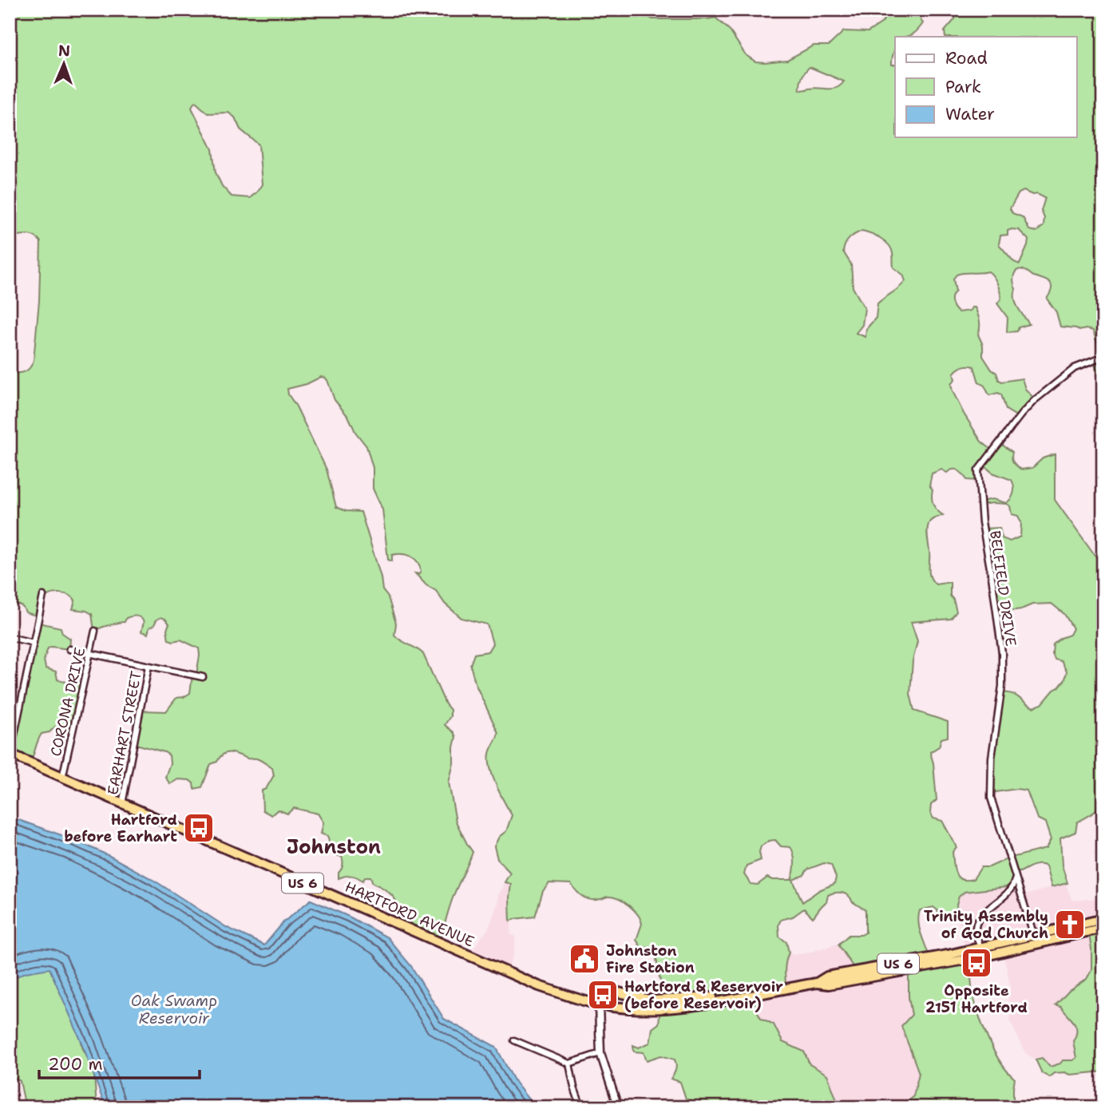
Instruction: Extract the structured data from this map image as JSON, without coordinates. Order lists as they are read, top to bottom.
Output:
{
  "streets": {
    "highway": ["US 6", "HARTFORD AVENUE"],
    "street": ["BELFIELD DRIVE", "CORONA DRIVE", "EARHART STREET"]
  },
  "crossings": [
    ["BELFIELD DRIVE", "HARTFORD AVENUE"],
    ["CORONA DRIVE", "HARTFORD AVENUE"],
    ["EARHART STREET", "HARTFORD AVENUE"]
  ],
  "districts": ["Johnston"],
  "water": ["Oak Swamp Reservoir"],
  "places": {
    "bus stop": ["Hartford before Earhart", "Opposite 2151 Hartford", "Hartford & Reservoir (before Reservoir)"],
    "church": ["Trinity Assembly of God Church"],
    "public building": ["Johnston Fire Station"]
  },
  "legend": ["Road", "Park", "Water"],
  "scale_bar": "200 m",
  "north": "top"
}
